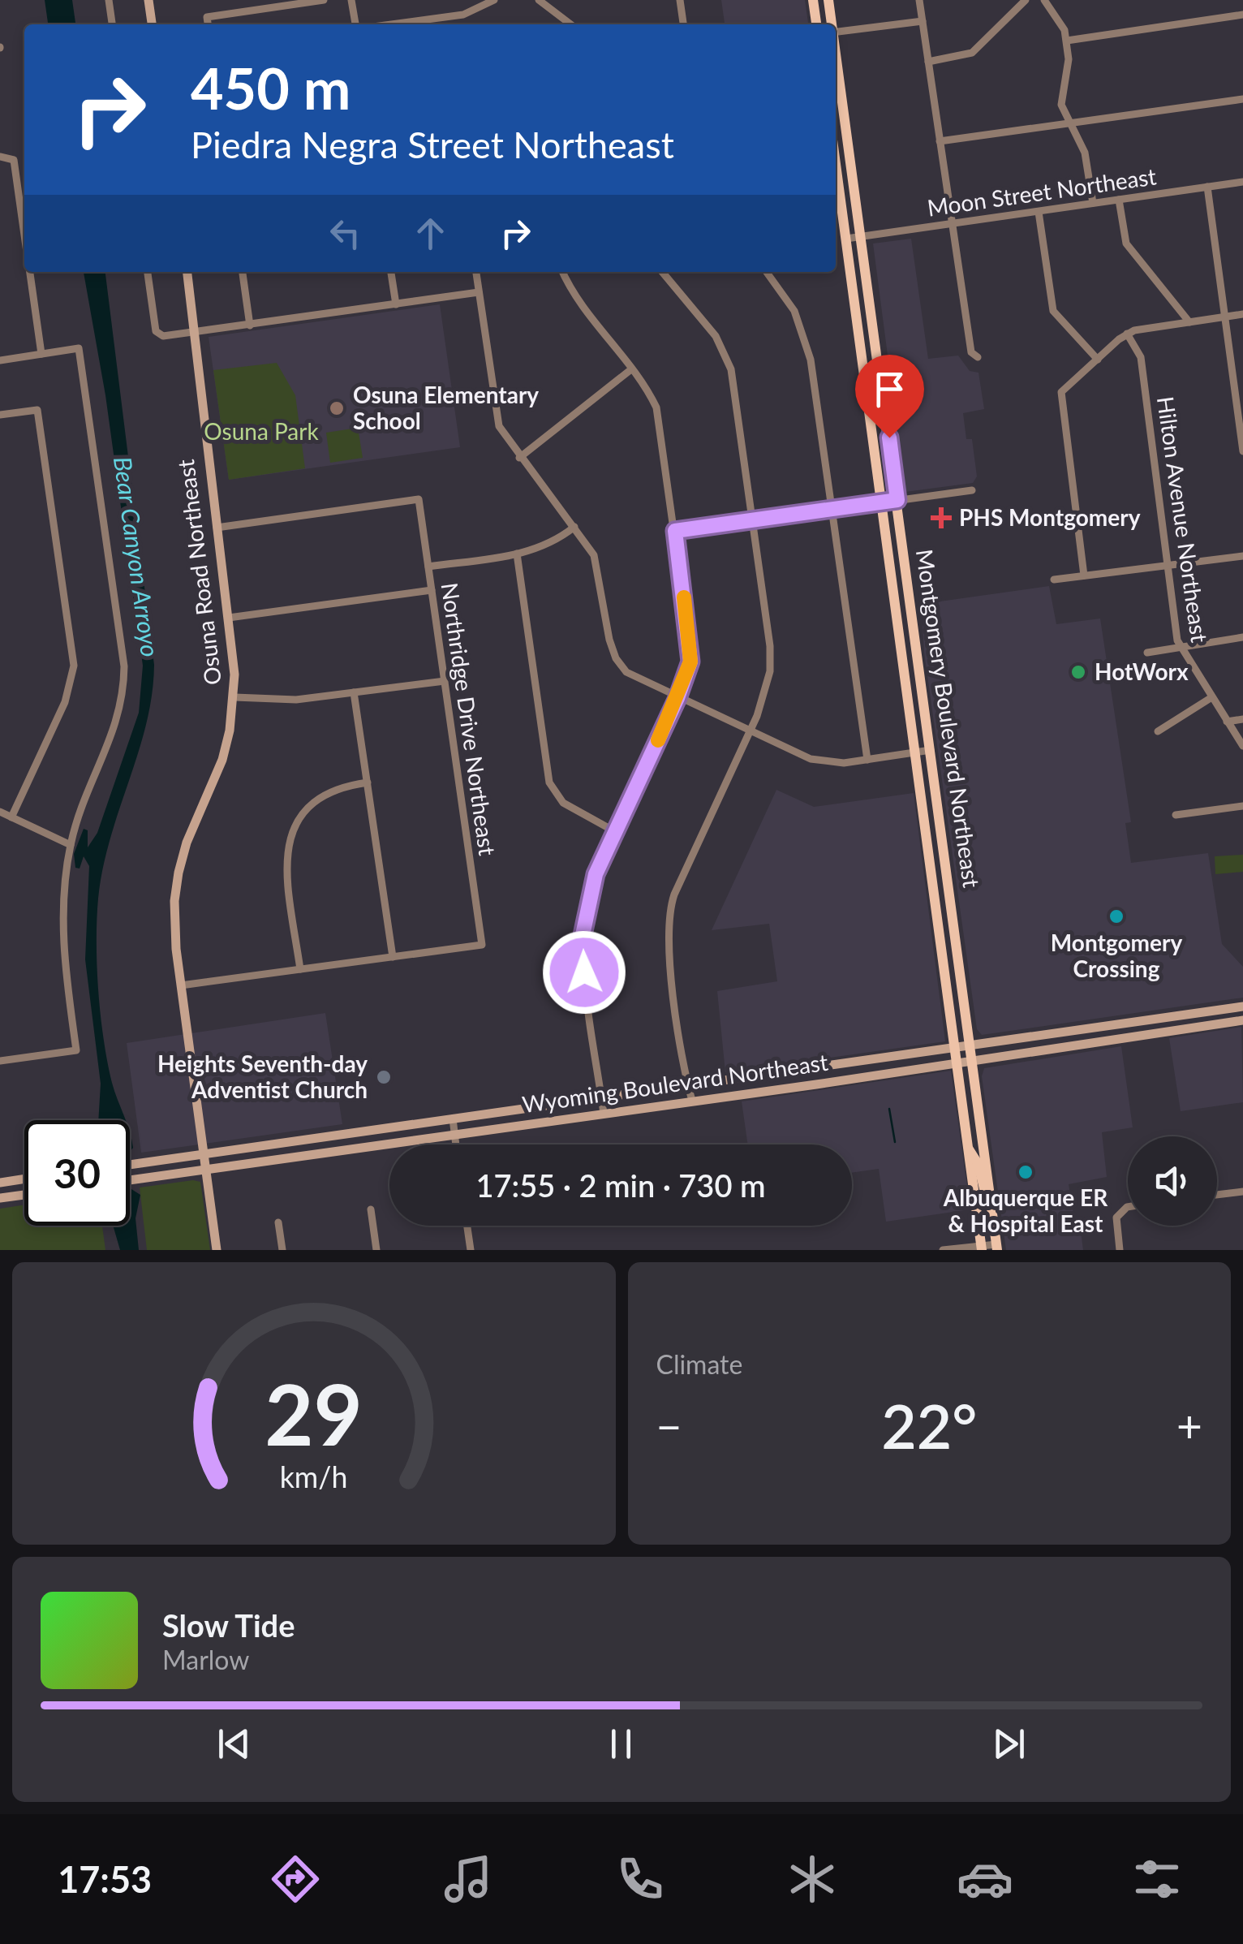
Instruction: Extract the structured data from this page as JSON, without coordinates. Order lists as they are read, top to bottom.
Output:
{
  "streets": {
    "main road": ["Osuna Road Northeast", "Montgomery Boulevard Northeast", "Wyoming Boulevard Northeast"],
    "street": ["Moon Street Northeast", "Hilton Avenue Northeast", "Northridge Drive Northeast"]
  },
  "crossings": [
    ["Moon Street Northeast", "Montgomery Boulevard Northeast"],
    ["Osuna Road Northeast", "Northridge Drive Northeast"],
    ["Osuna Road Northeast", "Wyoming Boulevard Northeast"],
    ["Montgomery Boulevard Northeast", "Wyoming Boulevard Northeast"]
  ],
  "water": ["Bear Canyon Arroyo"],
  "parks": ["Osuna Park"],
  "places": {
    "other": [
      "Osuna Elementary School",
      "HotWorx",
      "Montgomery Crossing",
      "Heights Seventh-day Adventist Church",
      "Albuquerque ER & Hospital East"
    ],
    "health": ["PHS Montgomery"]
  },
  "page": {
    "turn": ["450 m", "Piedra Negra Street Northeast"],
    "limit": "30",
    "trip": "17:55 · 2 min · 730 m",
    "tile": "Climate",
    "heat": ["−", "22°", "+"],
    "song": ["Slow Tide", "Marlow"],
    "tabs": "17:53",
    "gauge": ["29", "km/h"]
  }
}
